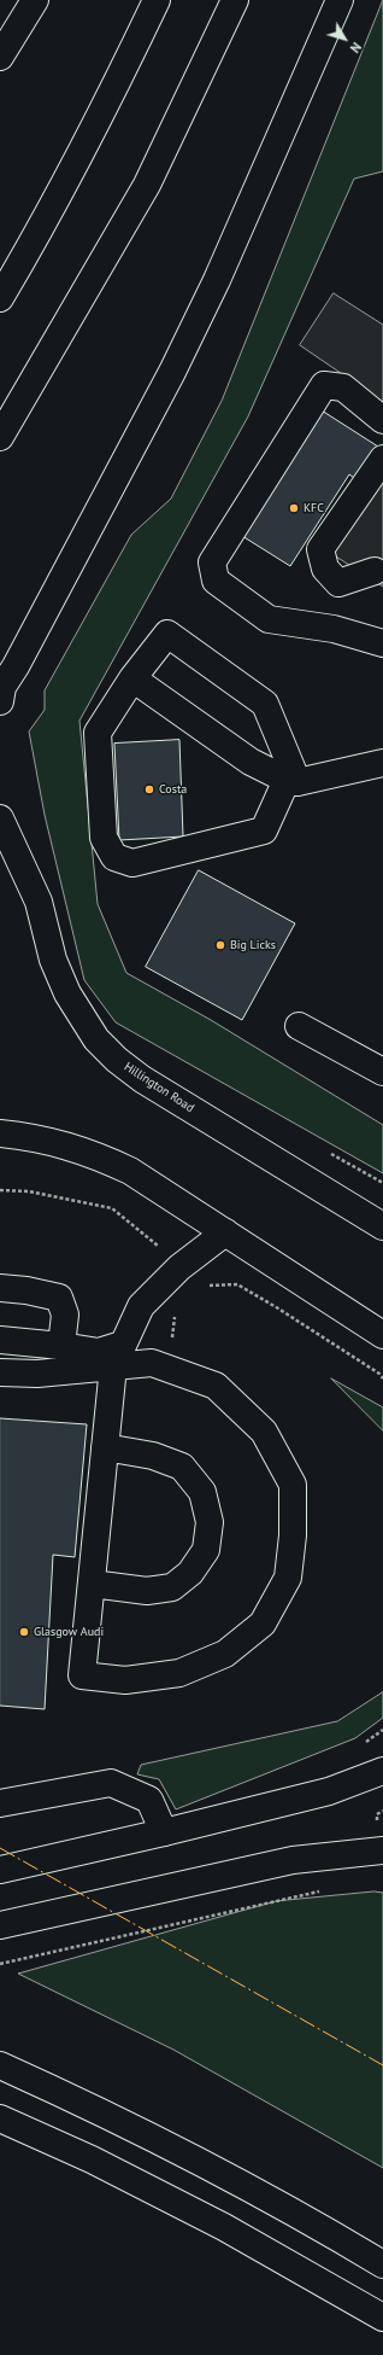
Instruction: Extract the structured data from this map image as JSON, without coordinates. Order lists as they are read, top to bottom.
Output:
{
  "streets": {
    "main road": ["Hillington Road"]
  },
  "places": [
    "KFC",
    "Costa",
    "Big Licks",
    "Glasgow Audi"
  ],
  "north": "bottom right"
}
